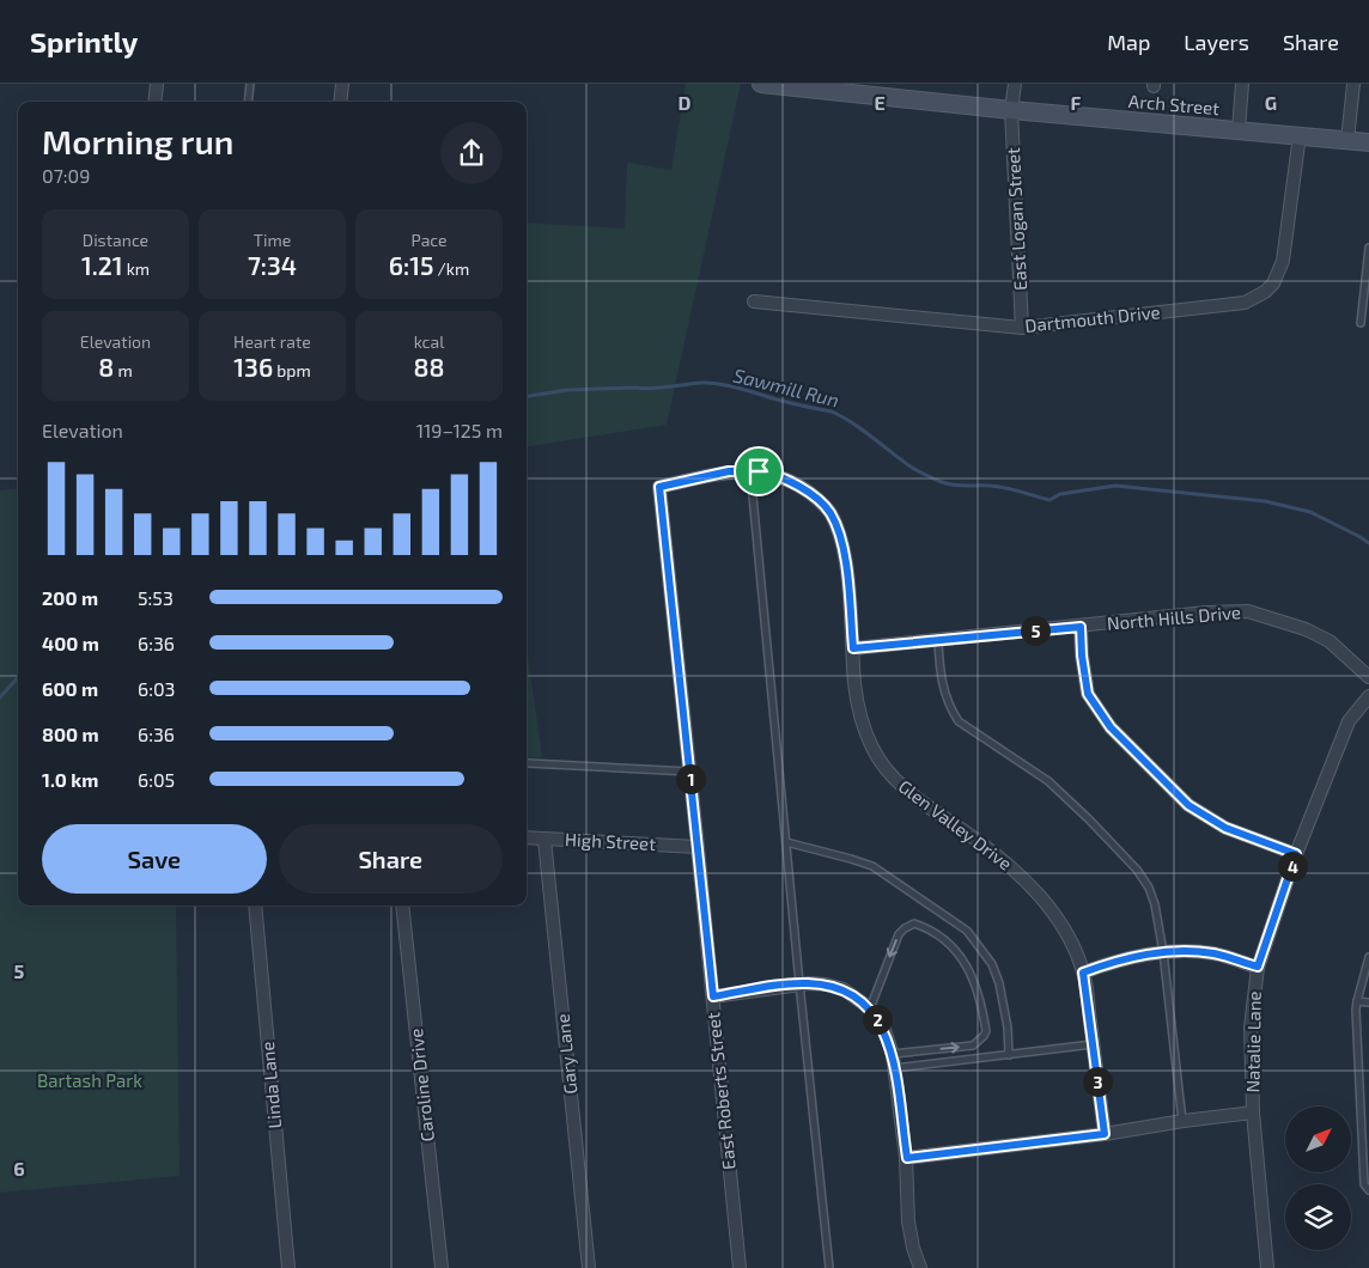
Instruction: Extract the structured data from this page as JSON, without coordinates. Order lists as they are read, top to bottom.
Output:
{
  "streets": {
    "street": [
      "Arch Street",
      "East Logan Street",
      "Dartmouth Drive",
      "North Hills Drive",
      "Glen Valley Drive",
      "High Street",
      "Natalie Lane",
      "Gary Lane",
      "Linda Lane",
      "Caroline Drive",
      "East Roberts Street"
    ]
  },
  "crossings": [
    ["Arch Street", "East Logan Street"],
    ["Arch Street", "Dartmouth Drive"],
    ["East Logan Street", "Dartmouth Drive"],
    ["North Hills Drive", "Glen Valley Drive"],
    ["Glen Valley Drive", "East Roberts Street"],
    ["High Street", "Gary Lane"],
    ["High Street", "East Roberts Street"]
  ],
  "water": ["Sawmill Run"],
  "parks": ["Bartash Park"],
  "north": "top right",
  "page": {
    "header": "Sprintly",
    "nav": ["Map", "Layers", "Share"],
    "heading": ["Morning run", "07:09"],
    "stats": [
      ["Distance", "1.21 km"],
      ["Time", "7:34"],
      ["Pace", "6:15 /km"],
      ["Elevation", "8 m"],
      ["Heart rate", "136 bpm"],
      ["kcal", "88"]
    ],
    "chart": ["Elevation", "119–125 m"],
    "list": [
      {
        "name": "200 m",
        "note": "5:53"
      },
      {
        "name": "400 m",
        "note": "6:36"
      },
      {
        "name": "600 m",
        "note": "6:03"
      },
      {
        "name": "800 m",
        "note": "6:36"
      },
      {
        "name": "1.0 km",
        "note": "6:05"
      }
    ],
    "pins": [
      "5",
      "1",
      "4",
      "2",
      "3"
    ],
    "buttons": ["Save", "Share"]
  },
  "grid": {
    "columns": [
      "D",
      "E",
      "F",
      "G"
    ],
    "rows": ["5", "6"]
  }
}
